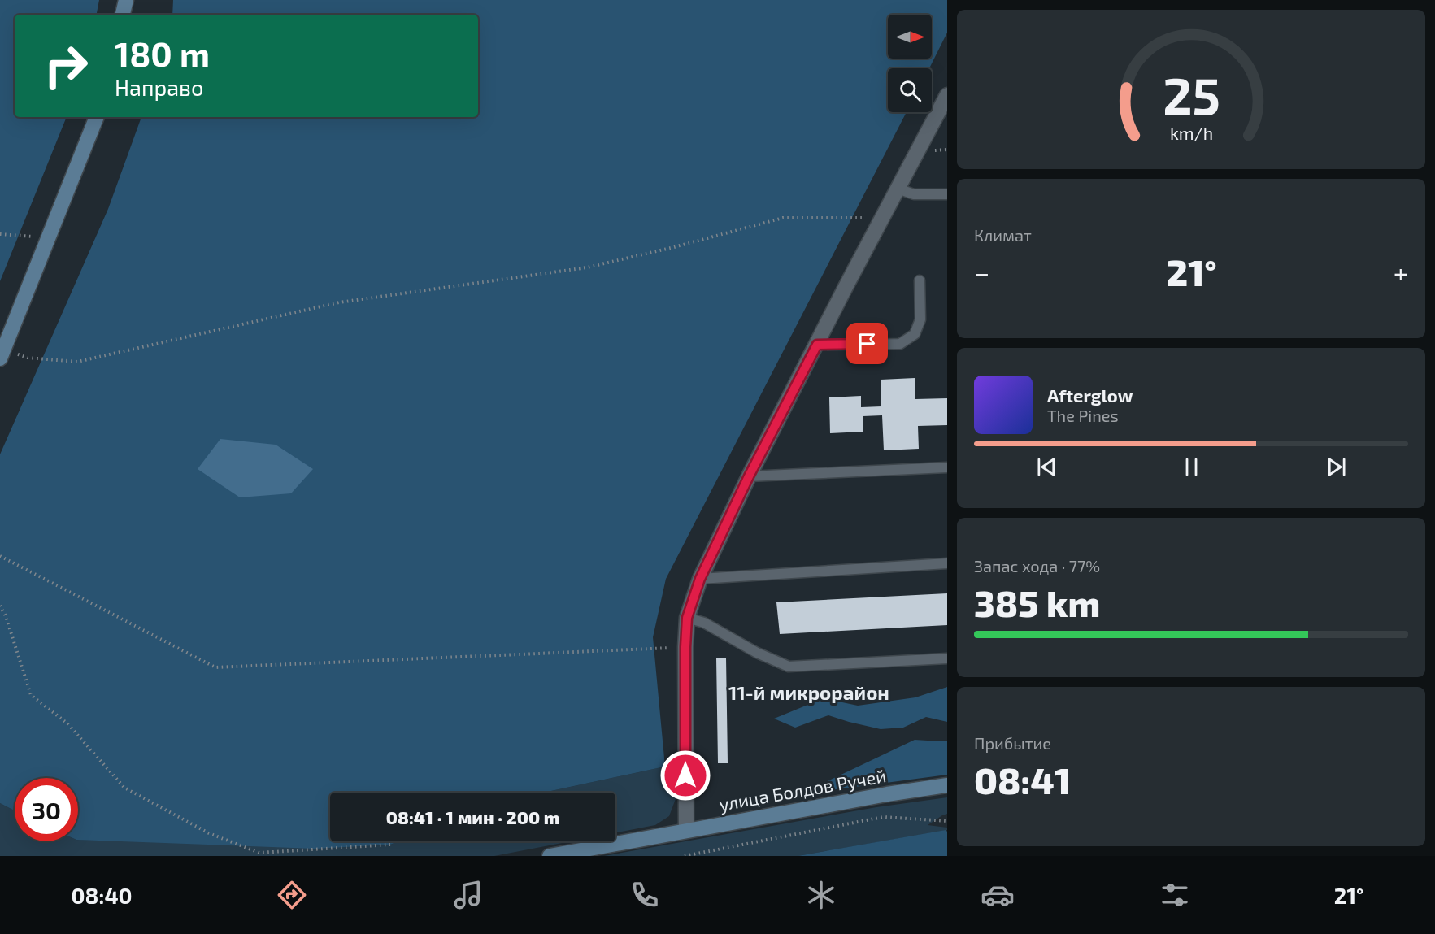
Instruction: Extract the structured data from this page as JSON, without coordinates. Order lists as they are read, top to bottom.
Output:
{
  "streets": {
    "street": ["улица Болдов Ручей"]
  },
  "districts": ["11-й микрорайон"],
  "north": "right",
  "page": {
    "turn": ["180 m", "Направо"],
    "tile": [
      "Климат",
      ["Запас хода · 77%", "385 km"],
      ["Прибытие", "08:41"]
    ],
    "heat": ["−", "21°", "+"],
    "song": ["Afterglow", "The Pines"],
    "limit": "30",
    "trip": "08:41 · 1 мин · 200 m",
    "tabs": ["08:40", "21°"],
    "gauge": ["25", "km/h"]
  }
}
